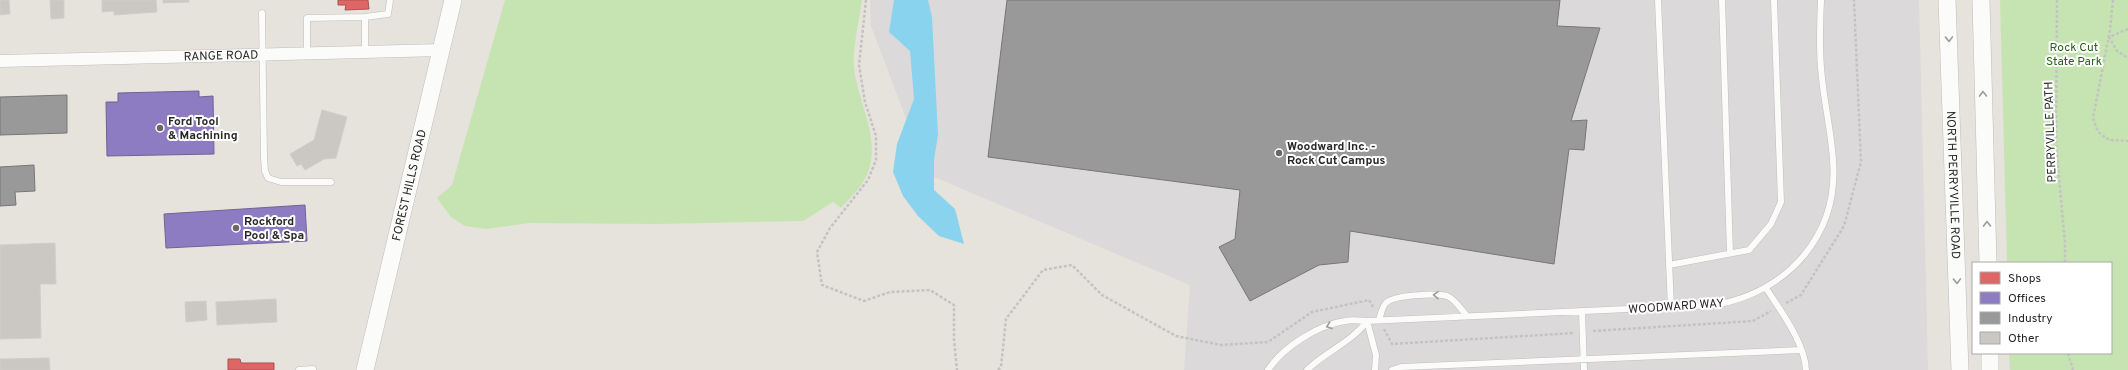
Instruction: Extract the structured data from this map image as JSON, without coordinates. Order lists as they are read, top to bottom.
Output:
{
  "streets": {
    "main road": ["FOREST HILLS ROAD", "NORTH PERRYVILLE ROAD"],
    "street": ["RANGE ROAD"],
    "lane": ["WOODWARD WAY"],
    "path": ["PERRYVILLE PATH"]
  },
  "crossings": [
    ["RANGE ROAD", "FOREST HILLS ROAD"]
  ],
  "parks": ["Rock Cut State Park"],
  "places": ["Ford Tool & Machining", "Woodward Inc. - Rock Cut Campus", "Rockford Pool & Spa"],
  "legend": [
    "Shops",
    "Offices",
    "Industry",
    "Other"
  ]
}
